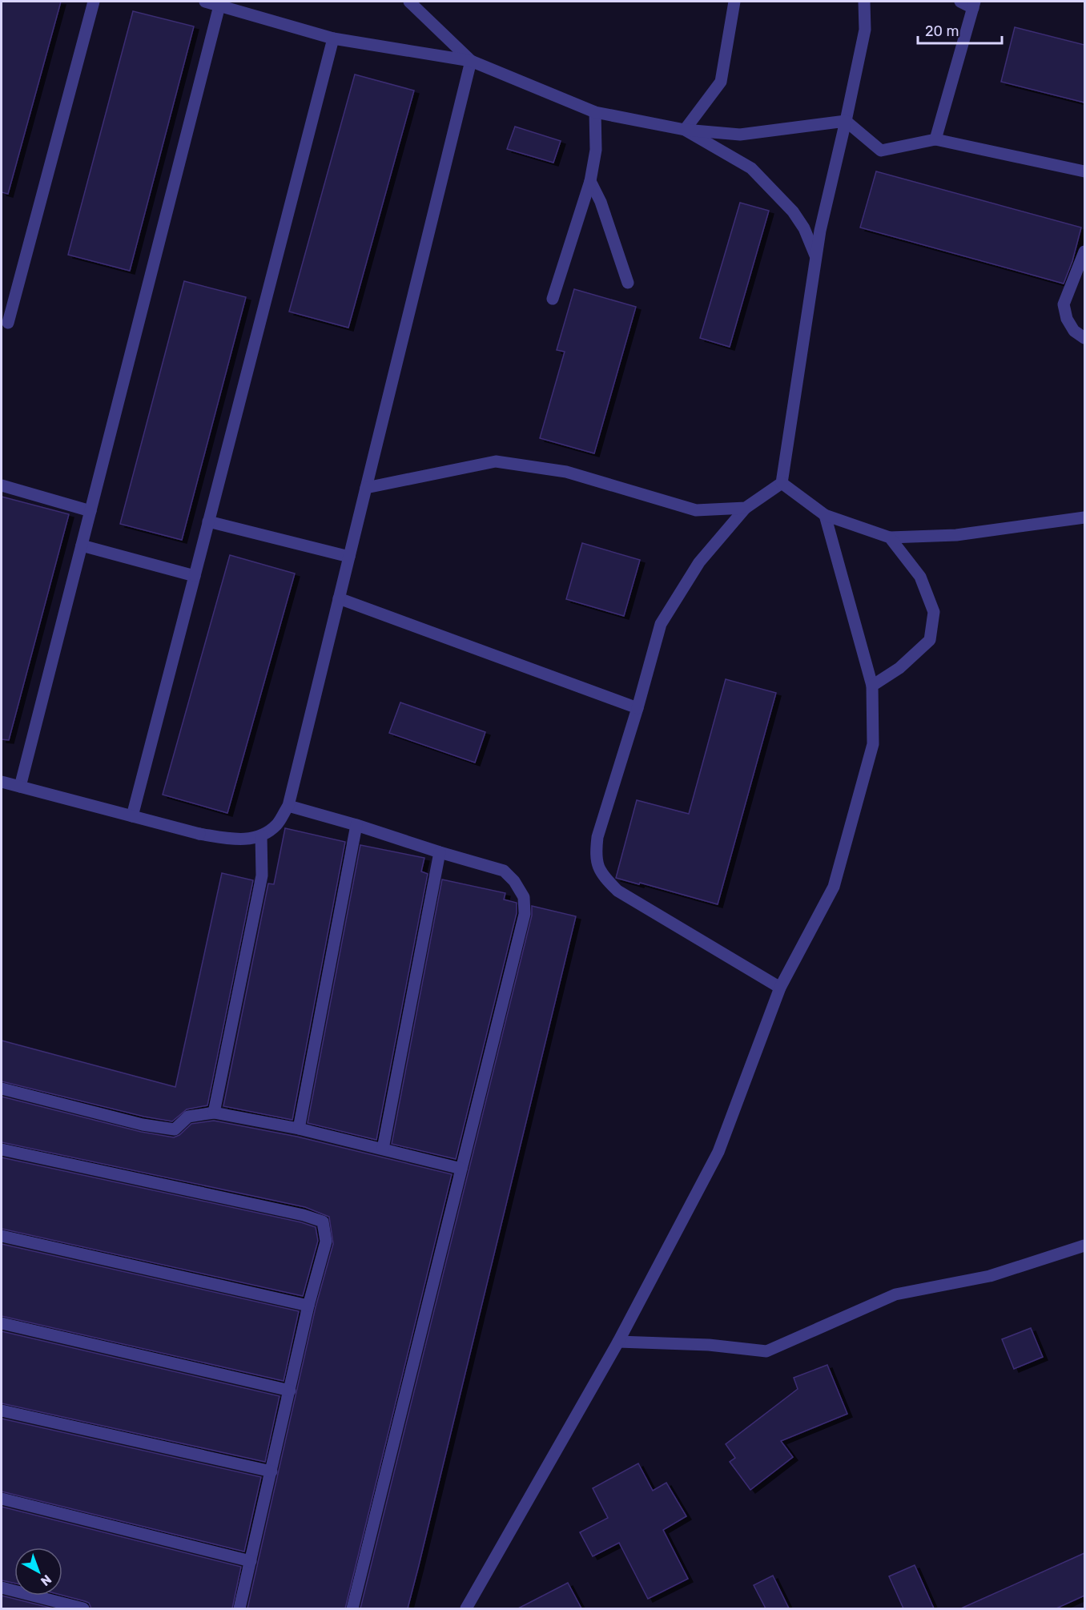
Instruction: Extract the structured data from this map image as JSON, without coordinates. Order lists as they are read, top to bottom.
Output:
{
  "scale_bar": "20 m",
  "north": "bottom right"
}
